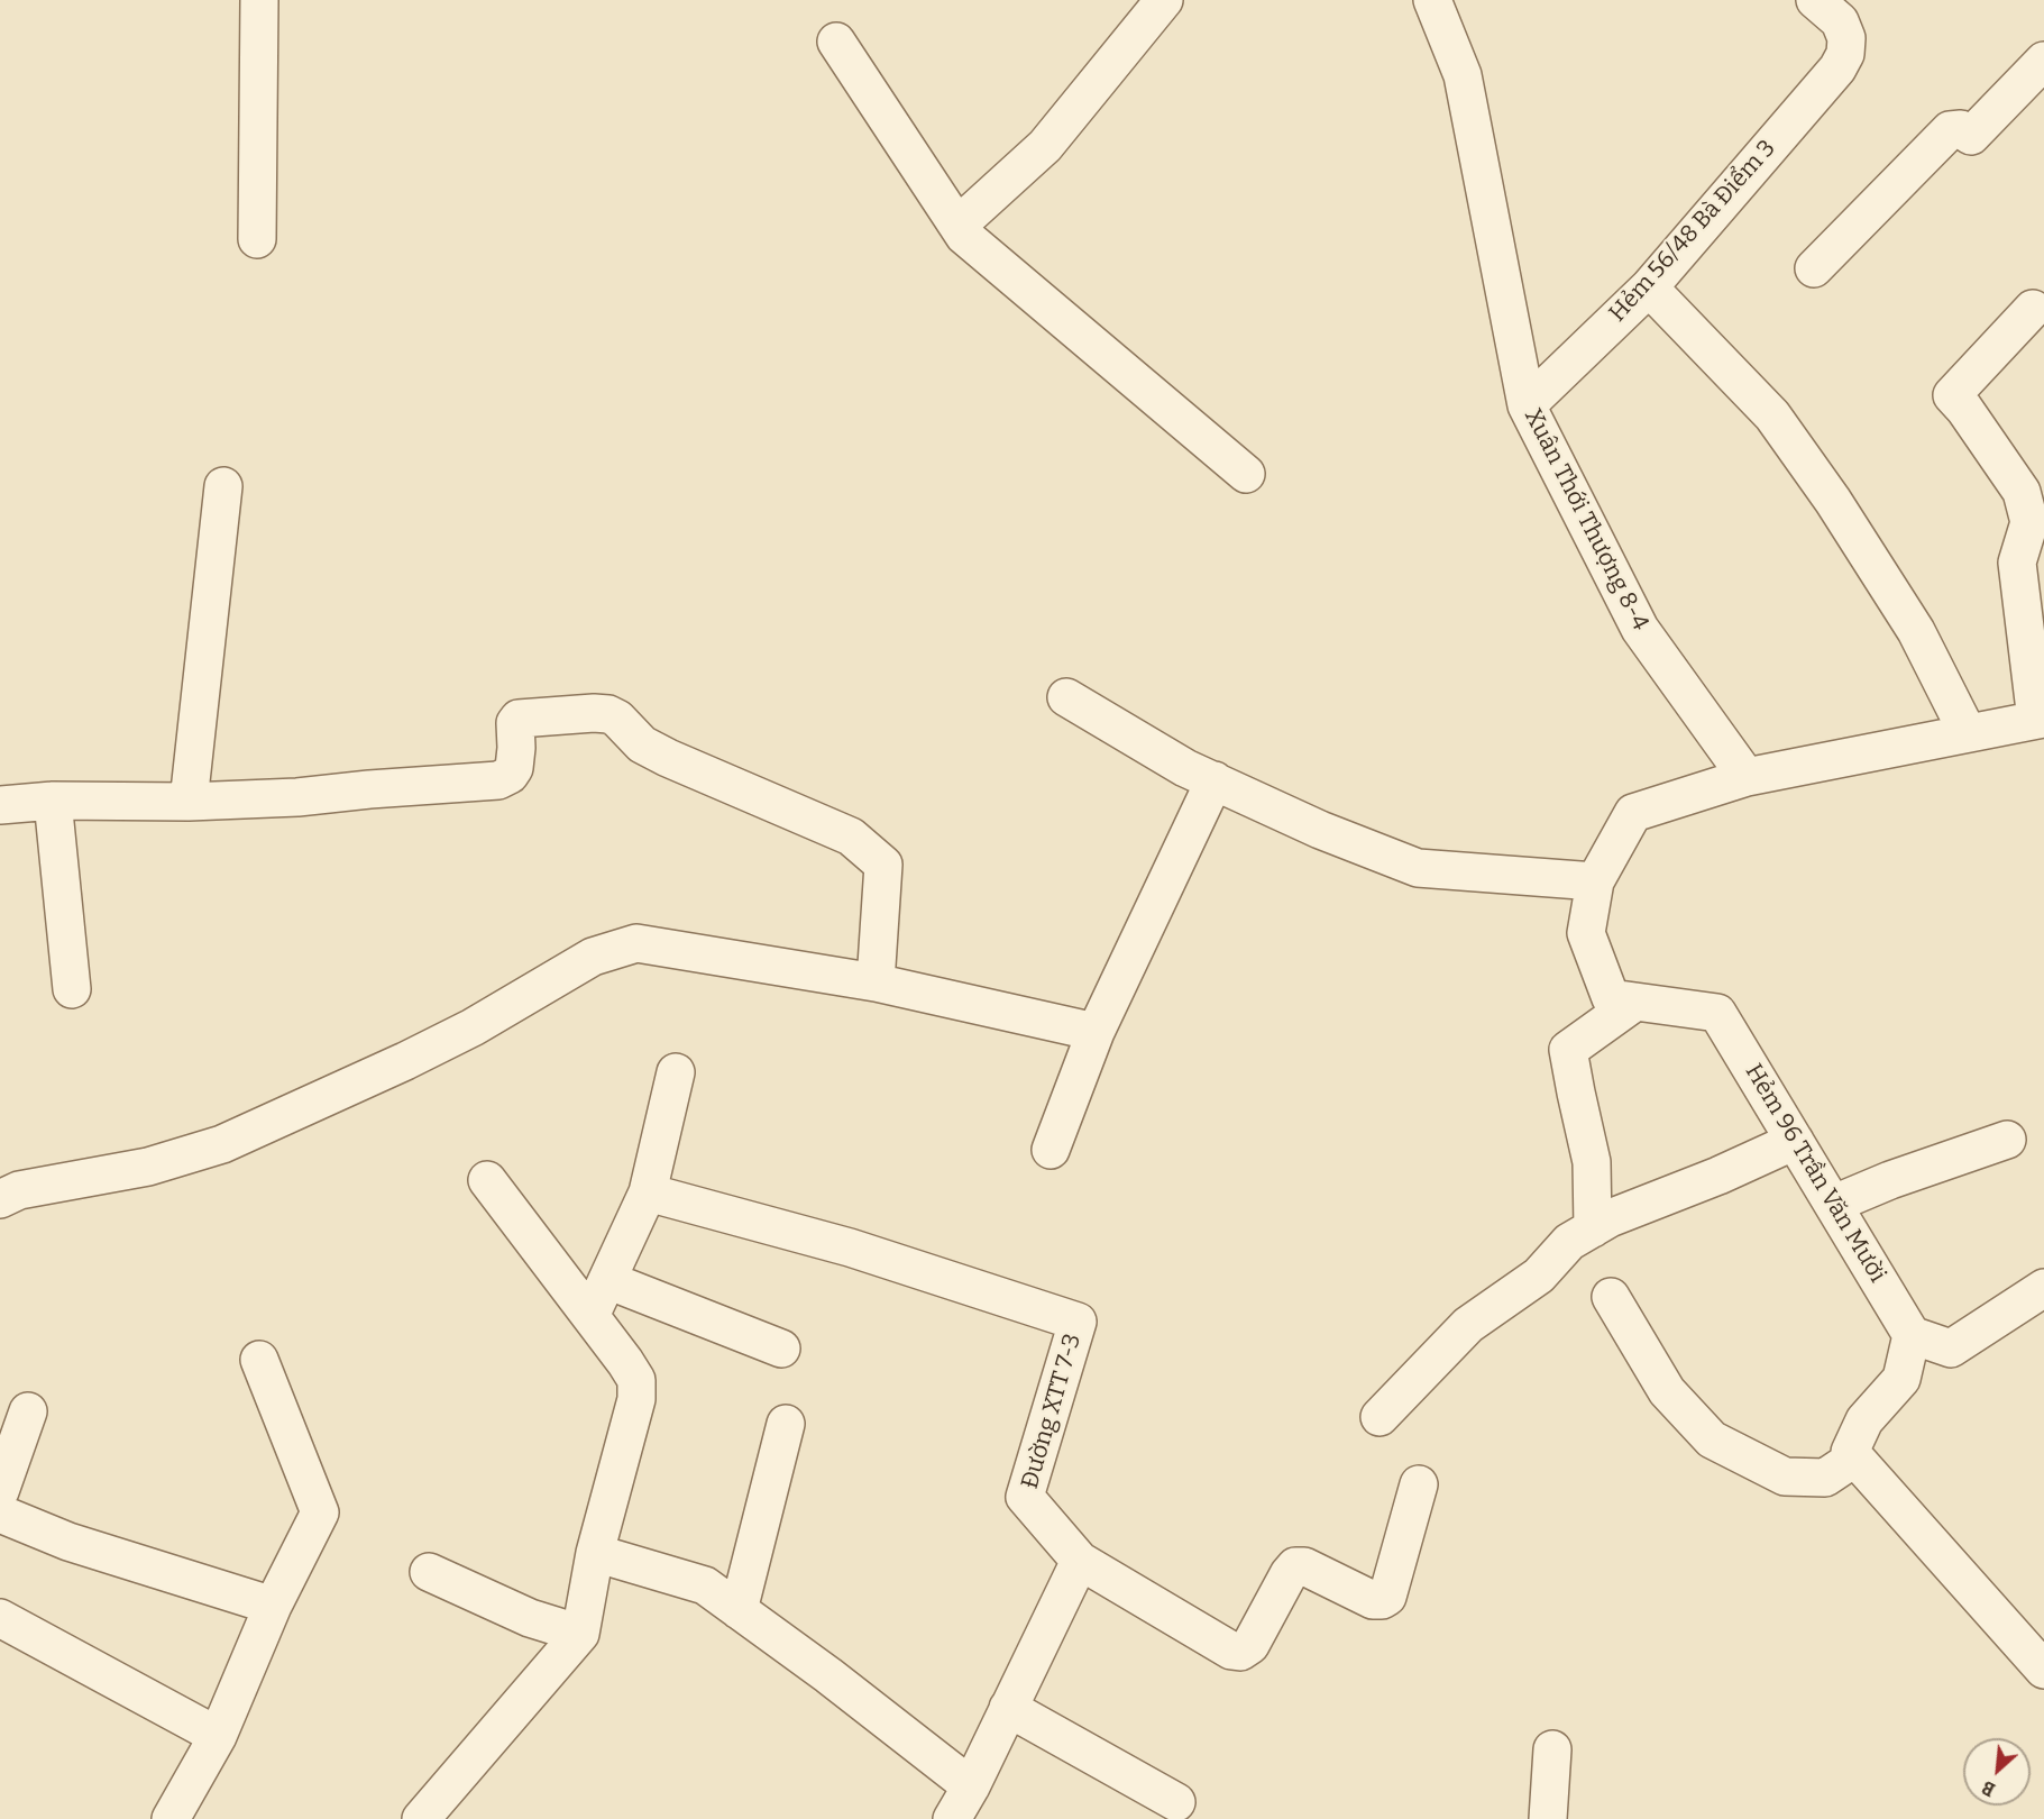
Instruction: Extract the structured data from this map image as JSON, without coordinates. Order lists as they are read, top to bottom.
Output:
{
  "streets": {
    "street": [
      "Hẻm 56/48 Bà Điểm 3",
      "Xuân Thới Thượng 8-4",
      "Hẻm 96 Trần Văn Mười",
      "Đường XTT 7-3"
    ]
  },
  "crossings": [
    ["Hẻm 56/48 Bà Điểm 3", "Xuân Thới Thượng 8-4"]
  ],
  "north": "bottom left"
}
